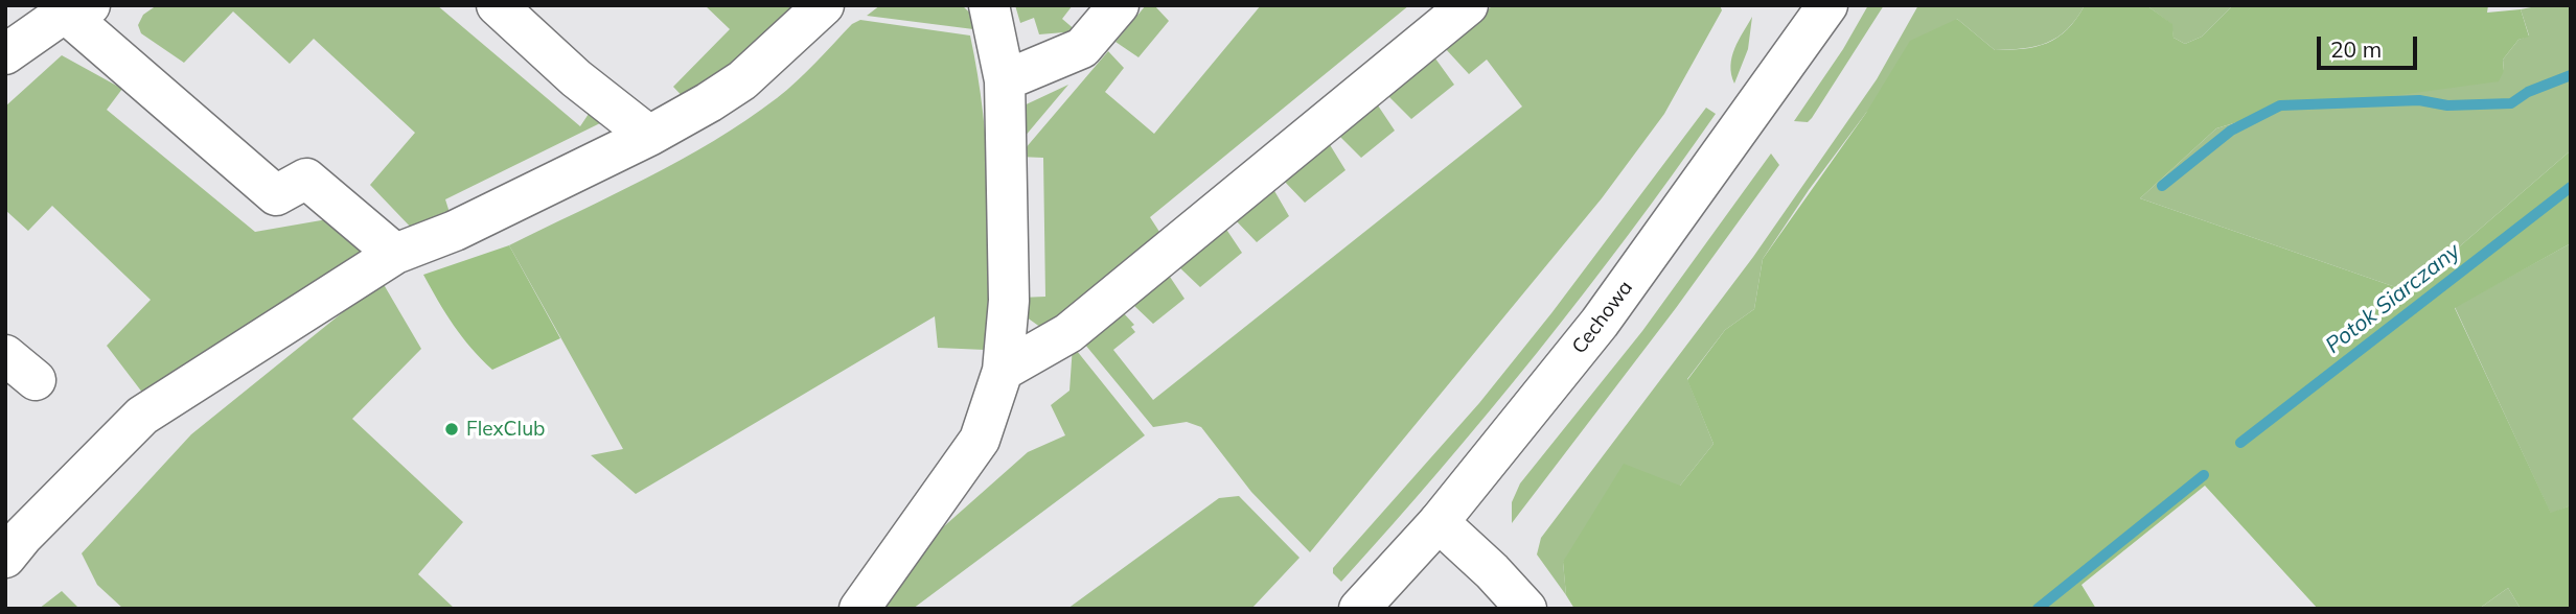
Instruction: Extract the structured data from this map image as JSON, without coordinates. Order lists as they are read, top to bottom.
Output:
{
  "streets": {
    "street": ["Cechowa"]
  },
  "water": ["Potok Siarczany"],
  "places": ["FlexClub"],
  "scale_bar": "20 m"
}
